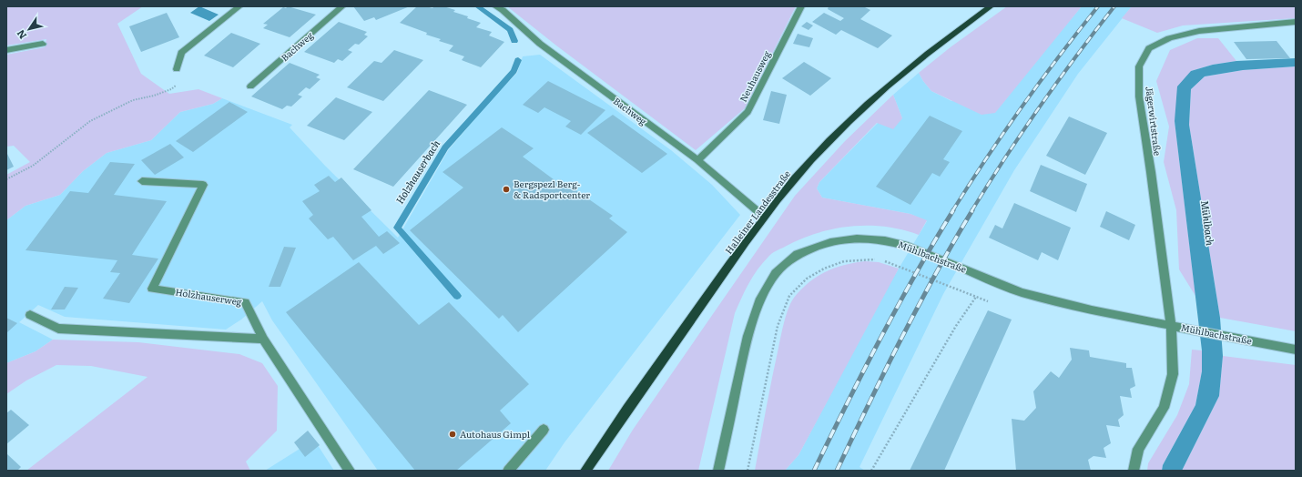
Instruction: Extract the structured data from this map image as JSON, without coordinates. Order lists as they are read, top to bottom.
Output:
{
  "streets": {
    "main road": ["Halleiner Landesstraße"],
    "street": [
      "Bachweg",
      "Neuhausweg",
      "Jägerwirtstraße",
      "Mühlbachstraße",
      "Holzhauserweg"
    ]
  },
  "crossings": [
    ["Bachweg", "Neuhausweg"],
    ["Bachweg", "Halleiner Landesstraße"],
    ["Jägerwirtstraße", "Mühlbachstraße"]
  ],
  "water": ["Holzhauserbach", "Mühlbach"],
  "places": ["Bergspezl Berg- & Radsportcenter", "Autohaus Gimpl"],
  "north": "bottom left"
}
